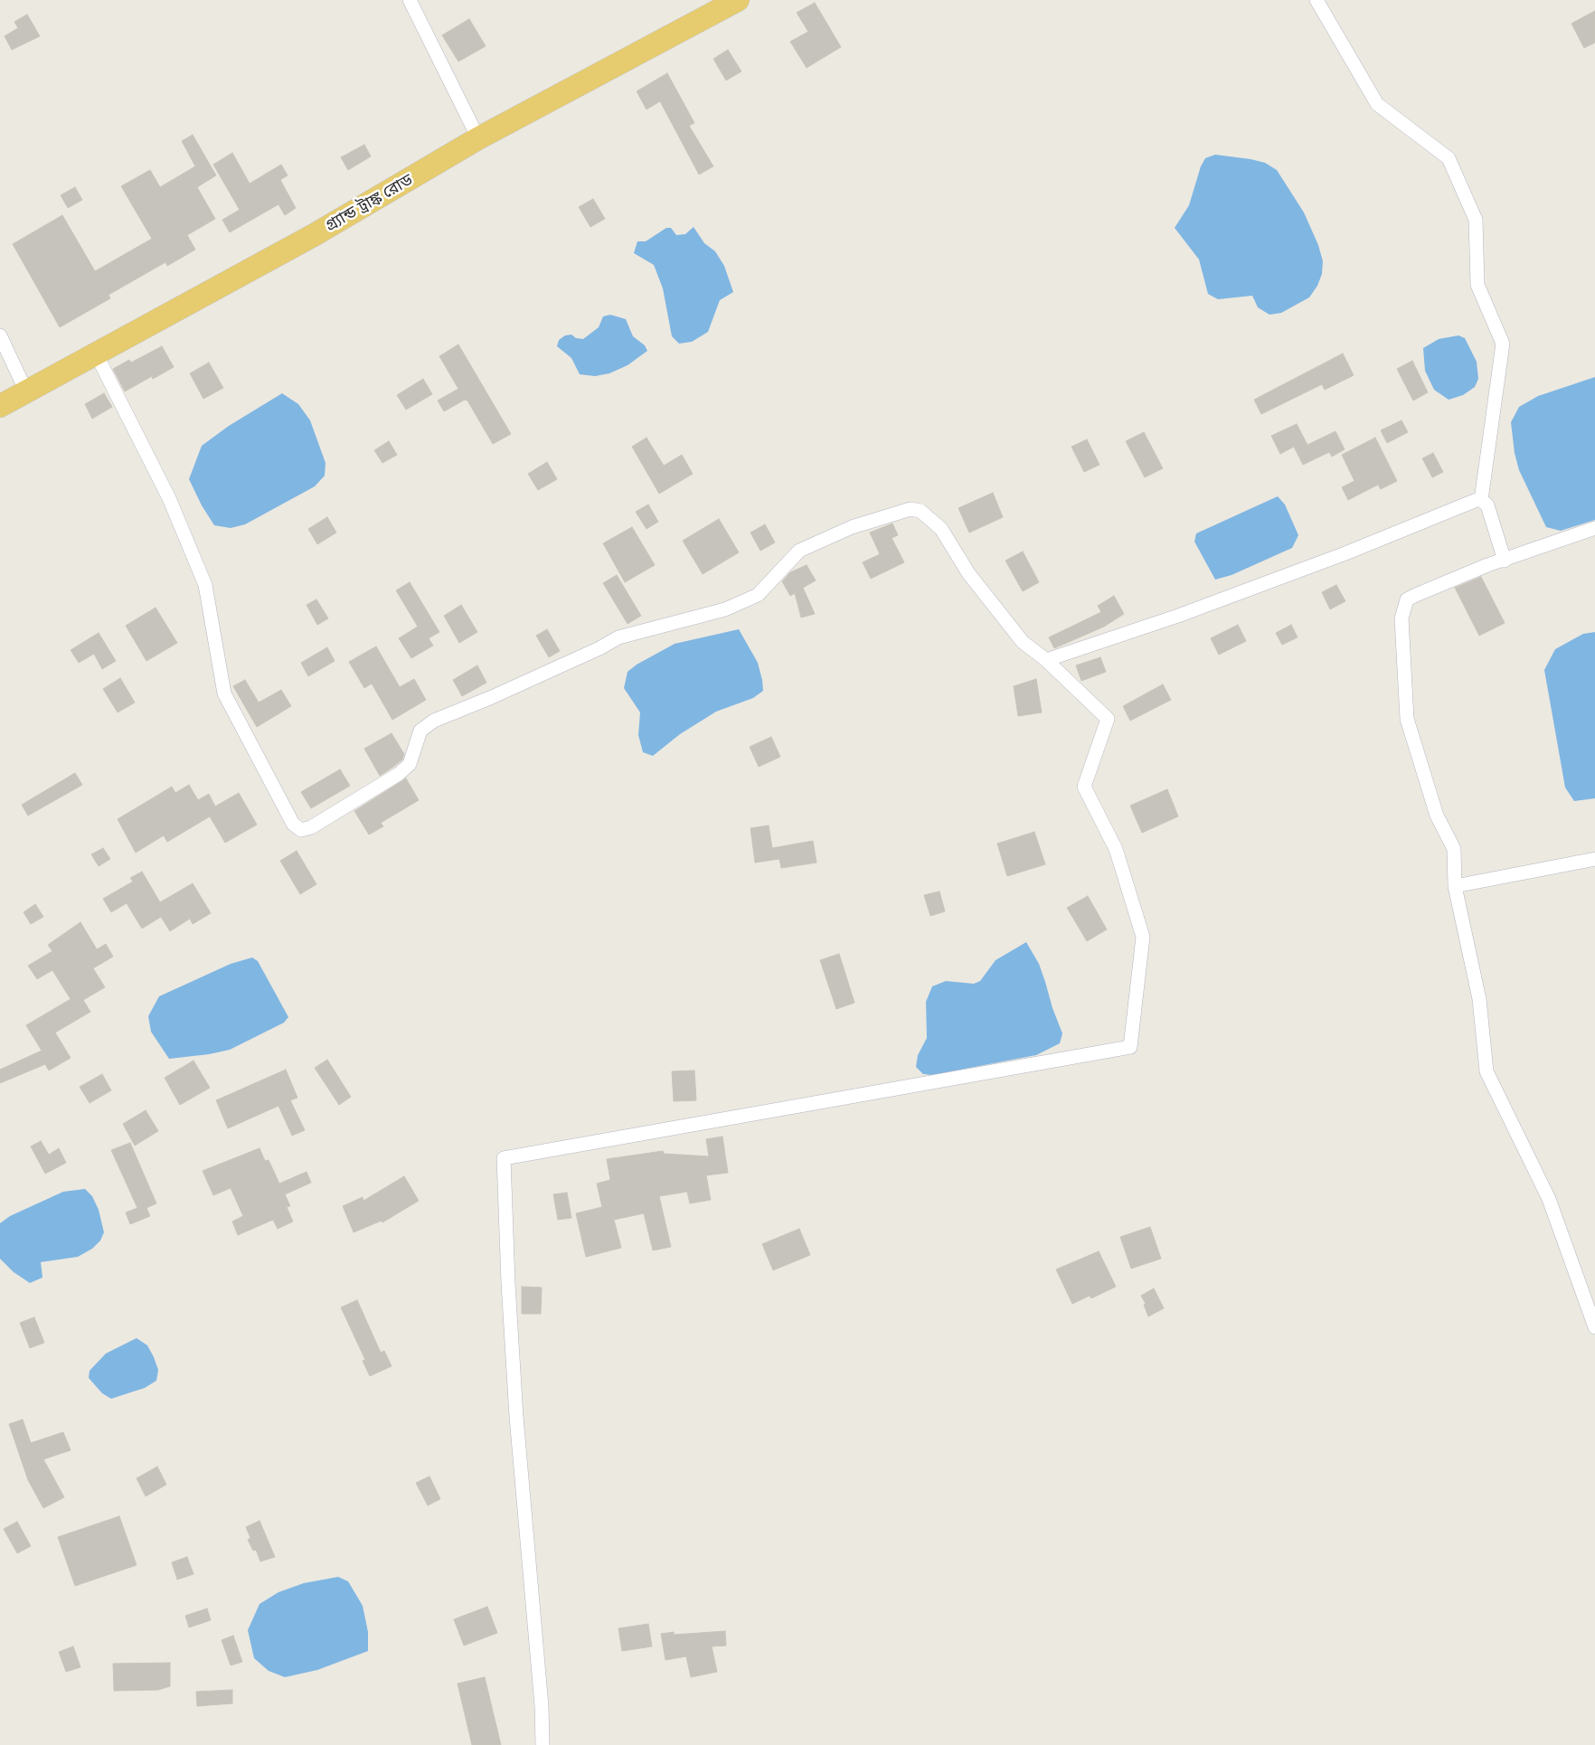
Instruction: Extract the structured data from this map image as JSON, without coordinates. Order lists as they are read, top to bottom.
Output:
{
  "streets": {
    "highway": ["গ্র্যান্ড ট্রাঙ্ক রোড"]
  }
}
